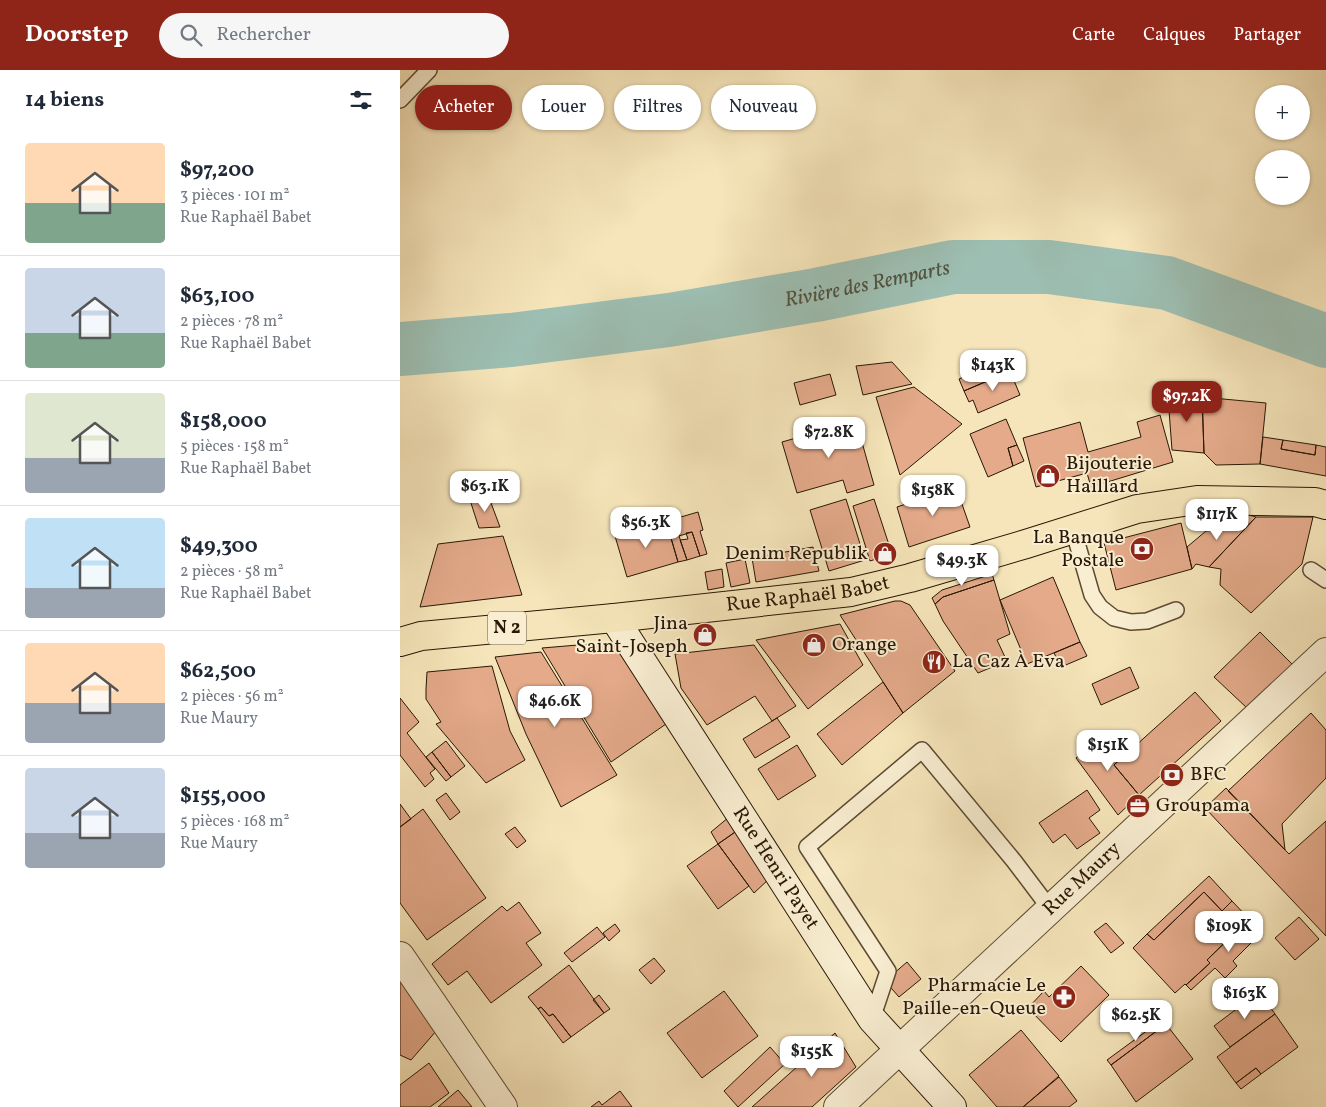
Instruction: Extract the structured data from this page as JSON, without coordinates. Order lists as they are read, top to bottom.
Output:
{
  "streets": {
    "main road": ["Rue Raphaël Babet", "N 2"],
    "street": ["Rue Henri Payet", "Rue Maury"]
  },
  "crossings": [
    ["Rue Raphaël Babet", "Rue Henri Payet"],
    ["Rue Henri Payet", "Rue Maury"]
  ],
  "water": ["Rivière des Remparts"],
  "places": {
    "shop": [
      "Bijouterie Haillard",
      "Denim Republik",
      "Jina Saint-Joseph",
      "Orange"
    ],
    "bank": ["La Banque Postale", "BFC"],
    "restaurant": ["La Caz À Eva"],
    "office": ["Groupama"],
    "pharmacy": ["Pharmacie Le Paille-en-Queue"]
  },
  "page": {
    "header": "Doorstep",
    "search": "Rechercher",
    "nav": ["Carte", "Calques", "Partager"],
    "heading": "14 biens",
    "map_buttons": ["+", "−"],
    "chip": [
      "Acheter",
      "Louer",
      "Filtres",
      "Nouveau"
    ],
    "list": [
      {
        "name": "$97,200",
        "note": "3 pièces · 101 m² · Rue Raphaël Babet"
      },
      {
        "name": "$63,100",
        "note": "2 pièces · 78 m² · Rue Raphaël Babet"
      },
      {
        "name": "$158,000",
        "note": "5 pièces · 158 m² · Rue Raphaël Babet"
      },
      {
        "name": "$49,300",
        "note": "2 pièces · 58 m² · Rue Raphaël Babet"
      },
      {
        "name": "$62,500",
        "note": "2 pièces · 56 m² · Rue Maury"
      },
      {
        "name": "$155,000",
        "note": "5 pièces · 168 m² · Rue Maury"
      }
    ],
    "price": [
      "$143K",
      "$97.2K",
      "$72.8K",
      "$63.1K",
      "$158K",
      "$117K",
      "$56.3K",
      "$49.3K",
      "$46.6K",
      "$151K",
      "$109K",
      "$163K",
      "$62.5K",
      "$155K"
    ]
  }
}
